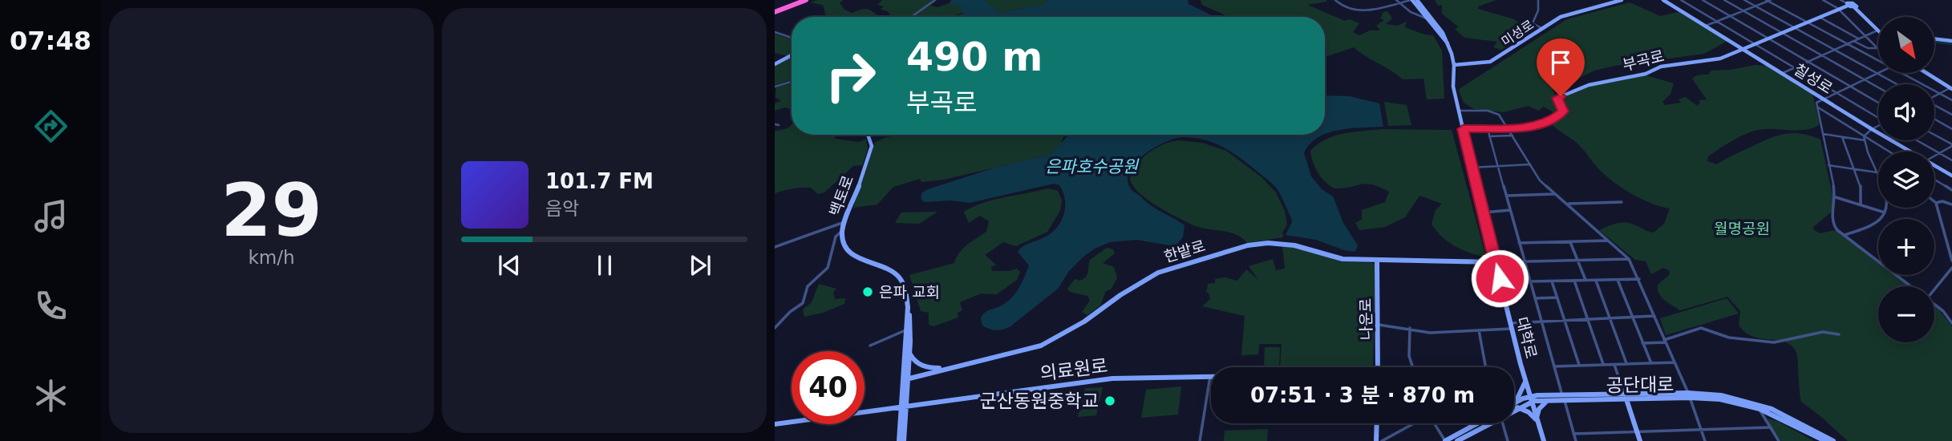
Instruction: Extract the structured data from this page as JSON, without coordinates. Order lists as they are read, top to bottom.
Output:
{
  "streets": {
    "street": [
      "미성로",
      "부곡로",
      "칠성로",
      "백토로",
      "한밭로",
      "나운로",
      "대학로",
      "의료원로",
      "공단대로"
    ]
  },
  "crossings": [
    ["미성로", "대학로"],
    ["부곡로", "칠성로"],
    ["부곡로", "대학로"],
    ["백토로", "한밭로"],
    ["백토로", "의료원로"],
    ["한밭로", "나운로"],
    ["한밭로", "대학로"],
    ["대학로", "공단대로"]
  ],
  "water": ["은파호수공원"],
  "parks": ["월명공원"],
  "places": ["은파 교회", "군산동원중학교"],
  "north": "bottom right",
  "page": {
    "tabs": "07:48",
    "tile": ["29", "km/h"],
    "map_buttons": ["+", "−"],
    "turn": ["490 m", "부곡로"],
    "song": ["101.7 FM", "음악"],
    "limit": "40",
    "trip": "07:51 · 3 분 · 870 m"
  }
}
